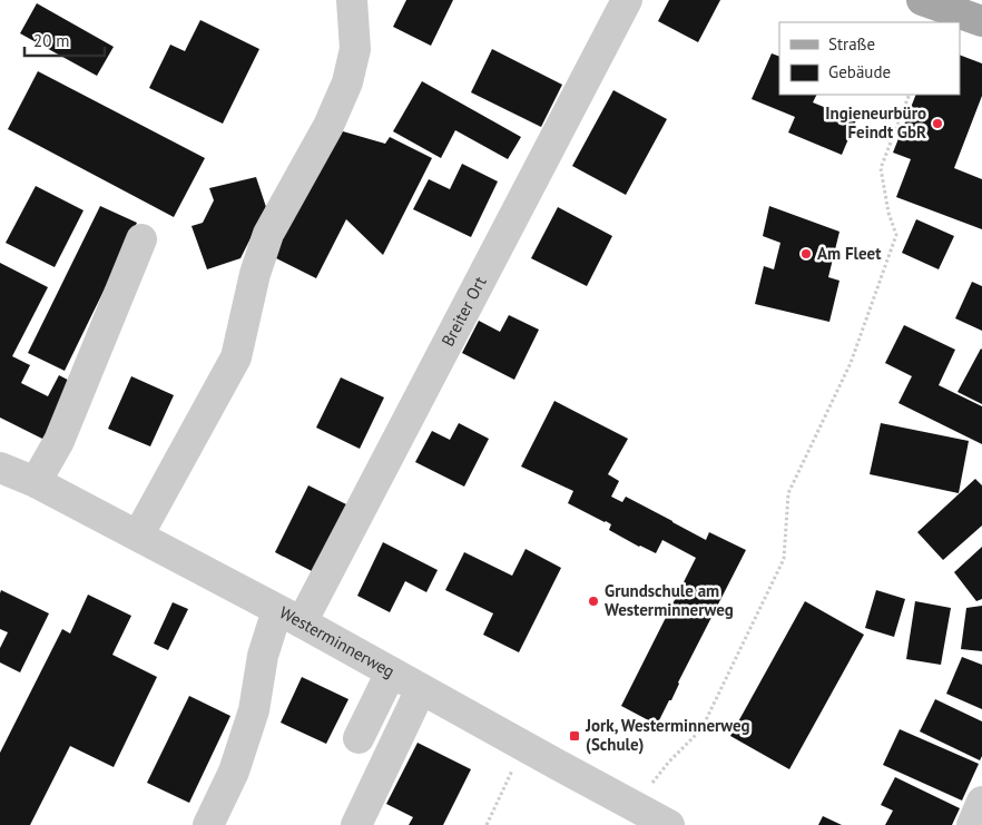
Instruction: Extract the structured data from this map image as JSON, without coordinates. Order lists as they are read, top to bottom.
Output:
{
  "streets": {
    "street": ["Breiter Ort", "Westerminnerweg"]
  },
  "crossings": [
    ["Breiter Ort", "Westerminnerweg"]
  ],
  "places": {
    "other": ["Ingieneurbüro Feindt GbR", "Am Fleet", "Grundschule am Westerminnerweg"],
    "transit": ["Jork, Westerminnerweg (Schule)"]
  },
  "legend": ["Straße", "Gebäude"],
  "scale_bar": "20 m"
}
